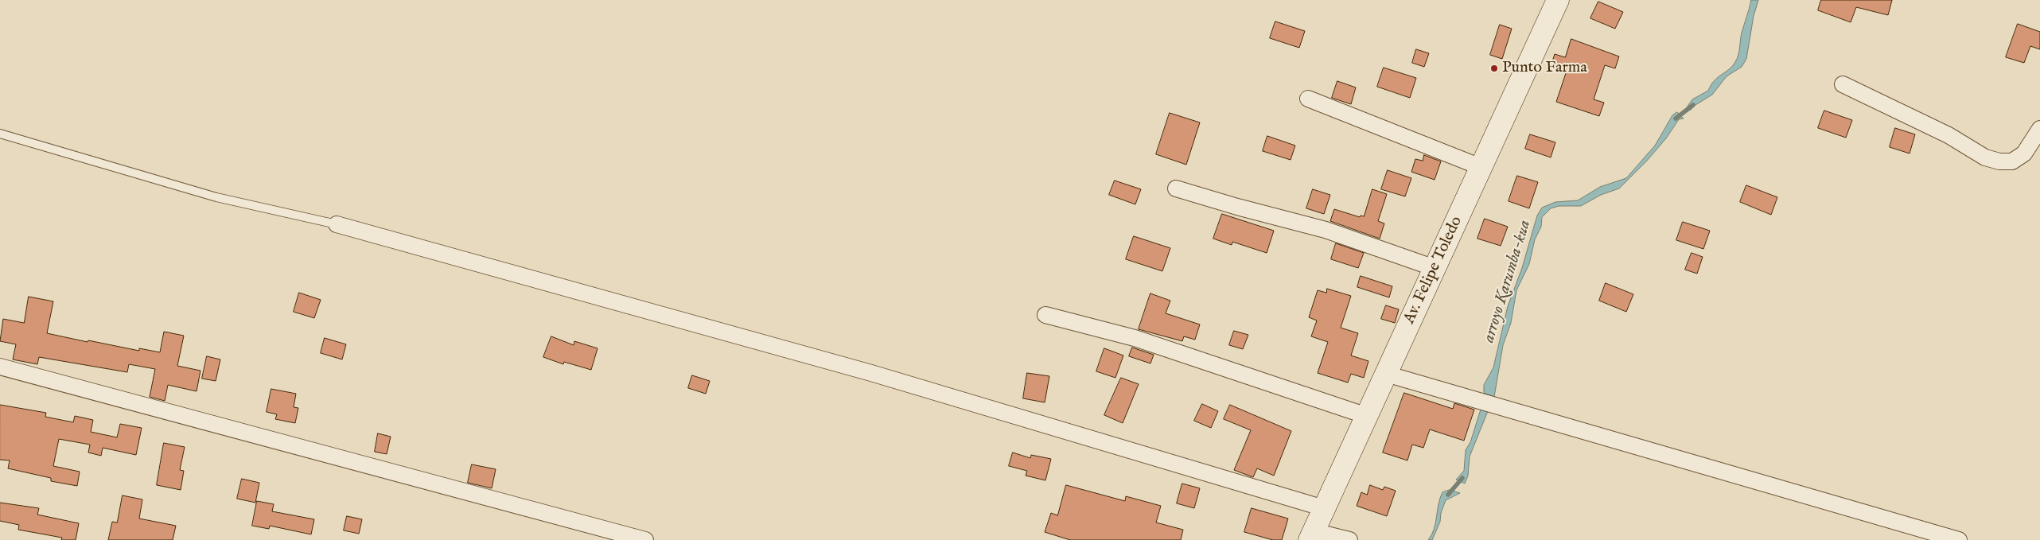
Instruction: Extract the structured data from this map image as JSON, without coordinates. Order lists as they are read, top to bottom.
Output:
{
  "streets": {
    "main road": ["Av. Felipe Toledo"]
  },
  "water": ["arroyo Karumba-kua"],
  "places": ["Punto Farma"]
}
